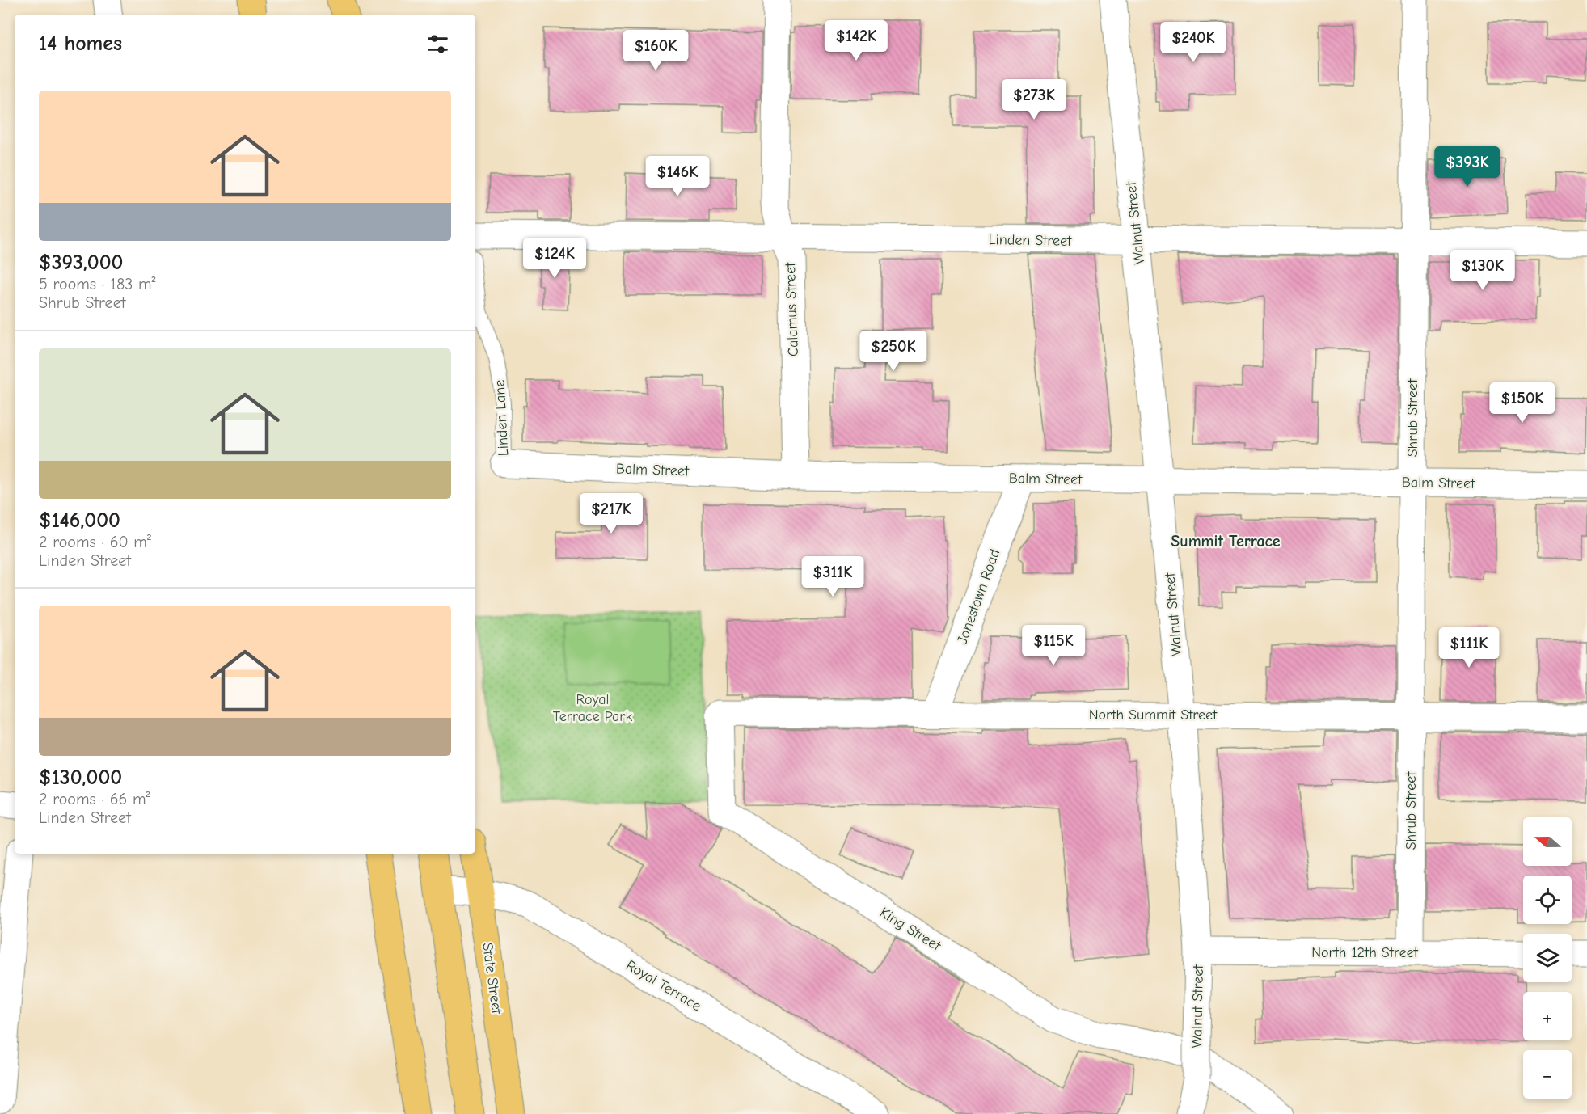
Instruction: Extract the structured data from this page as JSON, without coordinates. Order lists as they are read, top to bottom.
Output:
{
  "streets": {
    "main road": ["State Street"],
    "street": [
      "Walnut Street",
      "Linden Street",
      "Calamus Street",
      "Shrub Street",
      "Balm Street",
      "Jonestown Road",
      "North Summit Street",
      "King Street",
      "North 12th Street",
      "Royal Terrace"
    ],
    "lane": ["Linden Lane"]
  },
  "crossings": [
    ["Walnut Street", "Linden Street"],
    ["Walnut Street", "Balm Street"],
    ["Walnut Street", "North Summit Street"],
    ["Walnut Street", "King Street"],
    ["Walnut Street", "North 12th Street"],
    ["Linden Street", "Calamus Street"],
    ["Linden Street", "Shrub Street"],
    ["Calamus Street", "Balm Street"],
    ["Linden Lane", "Balm Street"],
    ["Shrub Street", "Balm Street"],
    ["Shrub Street", "North Summit Street"],
    ["Shrub Street", "North 12th Street"],
    ["Balm Street", "Jonestown Road"],
    ["Jonestown Road", "North Summit Street"],
    ["North Summit Street", "King Street"],
    ["State Street", "Royal Terrace"]
  ],
  "districts": ["Summit Terrace"],
  "parks": ["Royal Terrace Park"],
  "north": "left",
  "page": {
    "heading": "14 homes",
    "price": [
      "$142K",
      "$240K",
      "$160K",
      "$273K",
      "$393K",
      "$146K",
      "$124K",
      "$130K",
      "$250K",
      "$150K",
      "$217K",
      "$311K",
      "$115K",
      "$111K"
    ],
    "list": [
      {
        "name": "$393,000",
        "note": "5 rooms · 183 m² · Shrub Street"
      },
      {
        "name": "$146,000",
        "note": "2 rooms · 60 m² · Linden Street"
      },
      {
        "name": "$130,000",
        "note": "2 rooms · 66 m² · Linden Street"
      }
    ],
    "map_buttons": ["+", "−"]
  }
}
